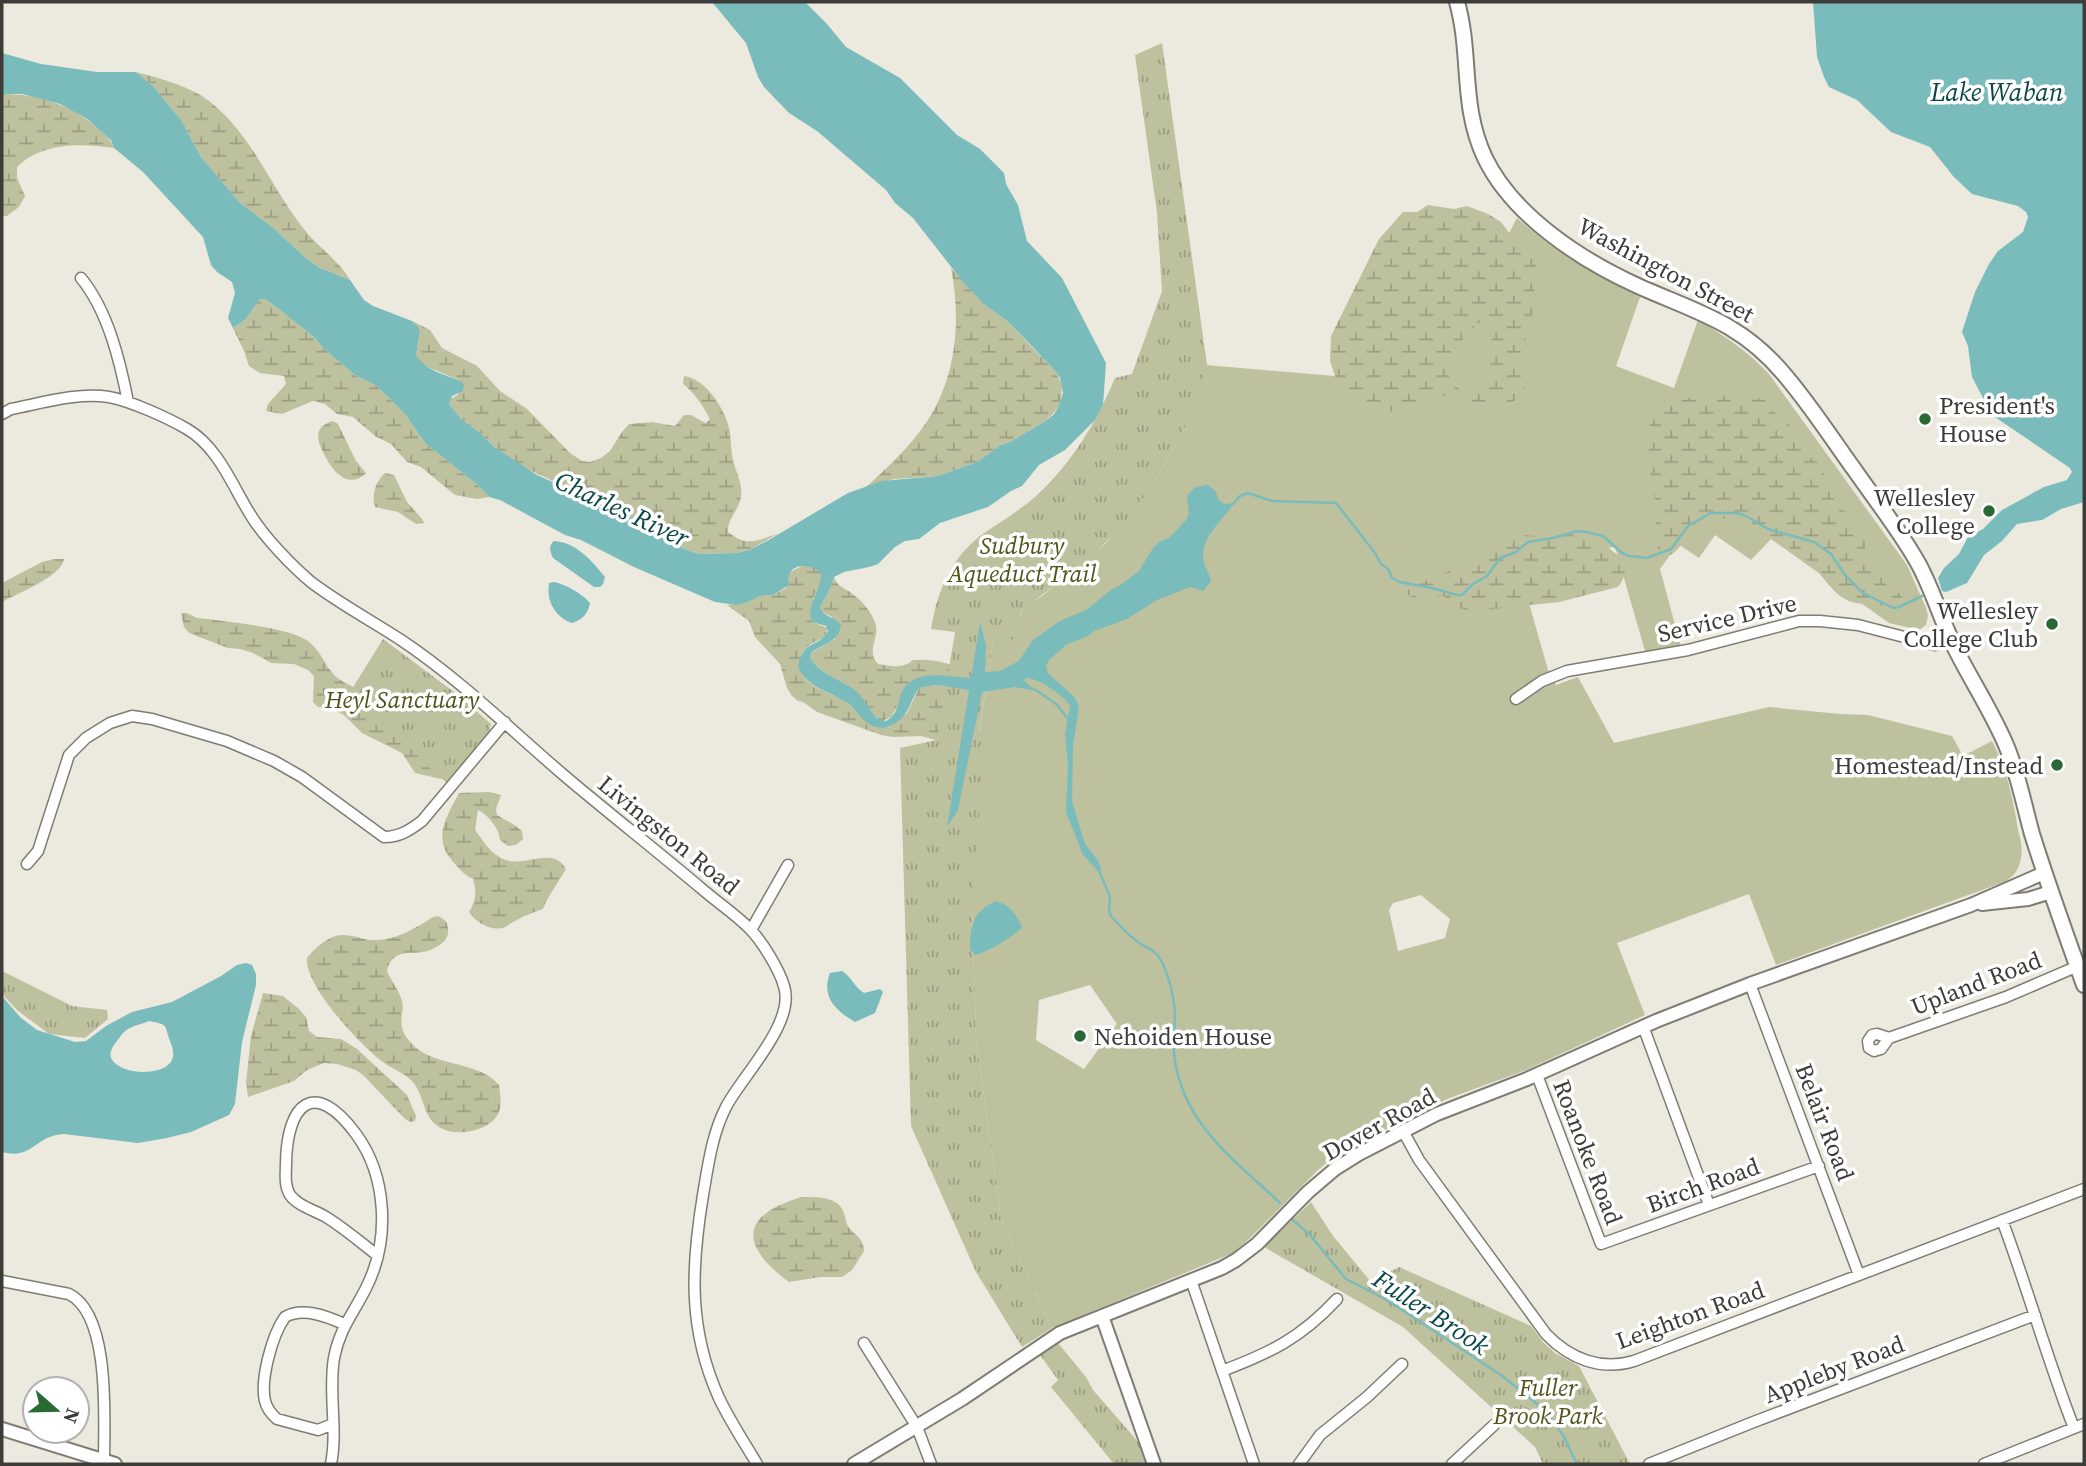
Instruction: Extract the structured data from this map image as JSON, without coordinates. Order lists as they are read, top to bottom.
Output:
{
  "streets": {
    "main road": ["Washington Street"],
    "street": [
      "Service Drive",
      "Livingston Road",
      "Upland Road",
      "Belair Road",
      "Dover Road",
      "Roanoke Road",
      "Birch Road",
      "Leighton Road",
      "Appleby Road"
    ]
  },
  "crossings": [
    ["Washington Street", "Service Drive"],
    ["Washington Street", "Upland Road"],
    ["Washington Street", "Dover Road"],
    ["Belair Road", "Dover Road"],
    ["Belair Road", "Birch Road"],
    ["Belair Road", "Leighton Road"],
    ["Dover Road", "Roanoke Road"],
    ["Dover Road", "Leighton Road"],
    ["Roanoke Road", "Birch Road"]
  ],
  "water": ["Lake Waban", "Charles River", "Fuller Brook"],
  "parks": ["Sudbury Aqueduct Trail", "Heyl Sanctuary", "Fuller Brook Park"],
  "places": [
    "President's House",
    "Wellesley College",
    "Wellesley College Club",
    "Homestead/Instead",
    "Nehoiden House"
  ],
  "north": "right"
}
